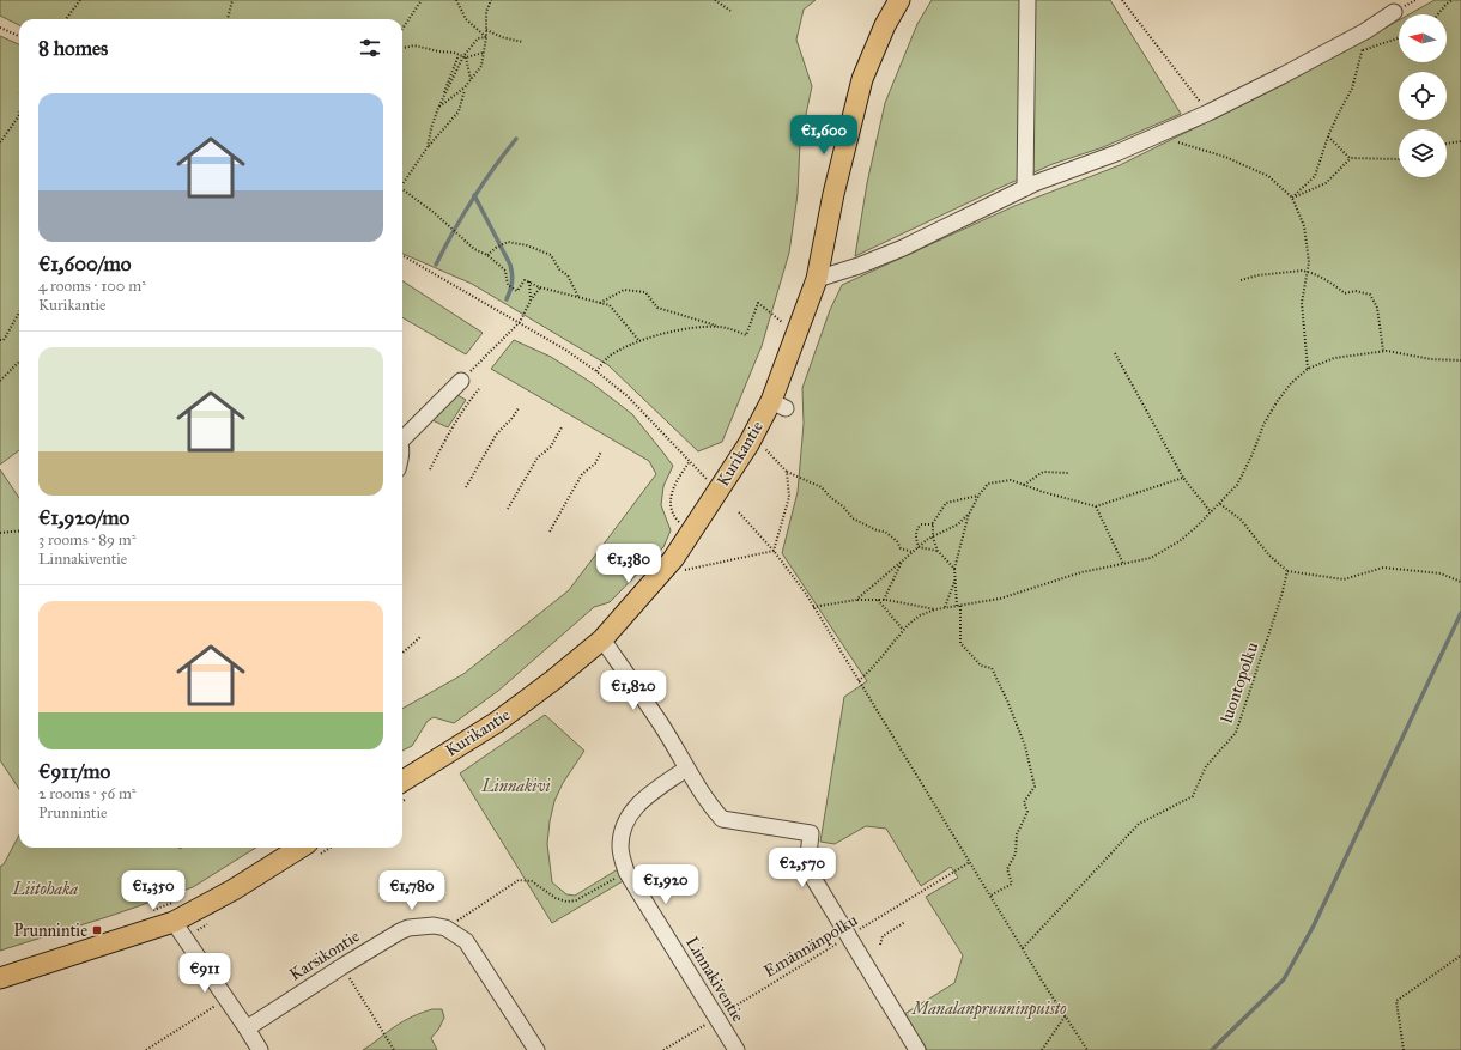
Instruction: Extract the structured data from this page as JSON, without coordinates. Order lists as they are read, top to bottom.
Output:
{
  "streets": {
    "main road": ["Kurikantie"],
    "street": ["Karsikontie", "Linnakiventie"],
    "path": ["luontopolku", "Emännänpolku"]
  },
  "crossings": [
    ["Emännänpolku", "Linnakiventie"]
  ],
  "parks": ["Linnakivi", "Liitohaka", "Manalanprunninpuisto"],
  "places": {
    "transit": ["Prunnintie"]
  },
  "north": "left",
  "page": {
    "heading": "8 homes",
    "list": [
      {
        "name": "€1,600/mo",
        "note": "4 rooms · 100 m² · Kurikantie"
      },
      {
        "name": "€1,920/mo",
        "note": "3 rooms · 89 m² · Linnakiventie"
      },
      {
        "name": "€911/mo",
        "note": "2 rooms · 56 m² · Prunnintie"
      }
    ],
    "price": [
      "€1,600",
      "€1,380",
      "€1,820",
      "€2,570",
      "€1,920",
      "€1,350",
      "€1,780",
      "€911"
    ]
  }
}
